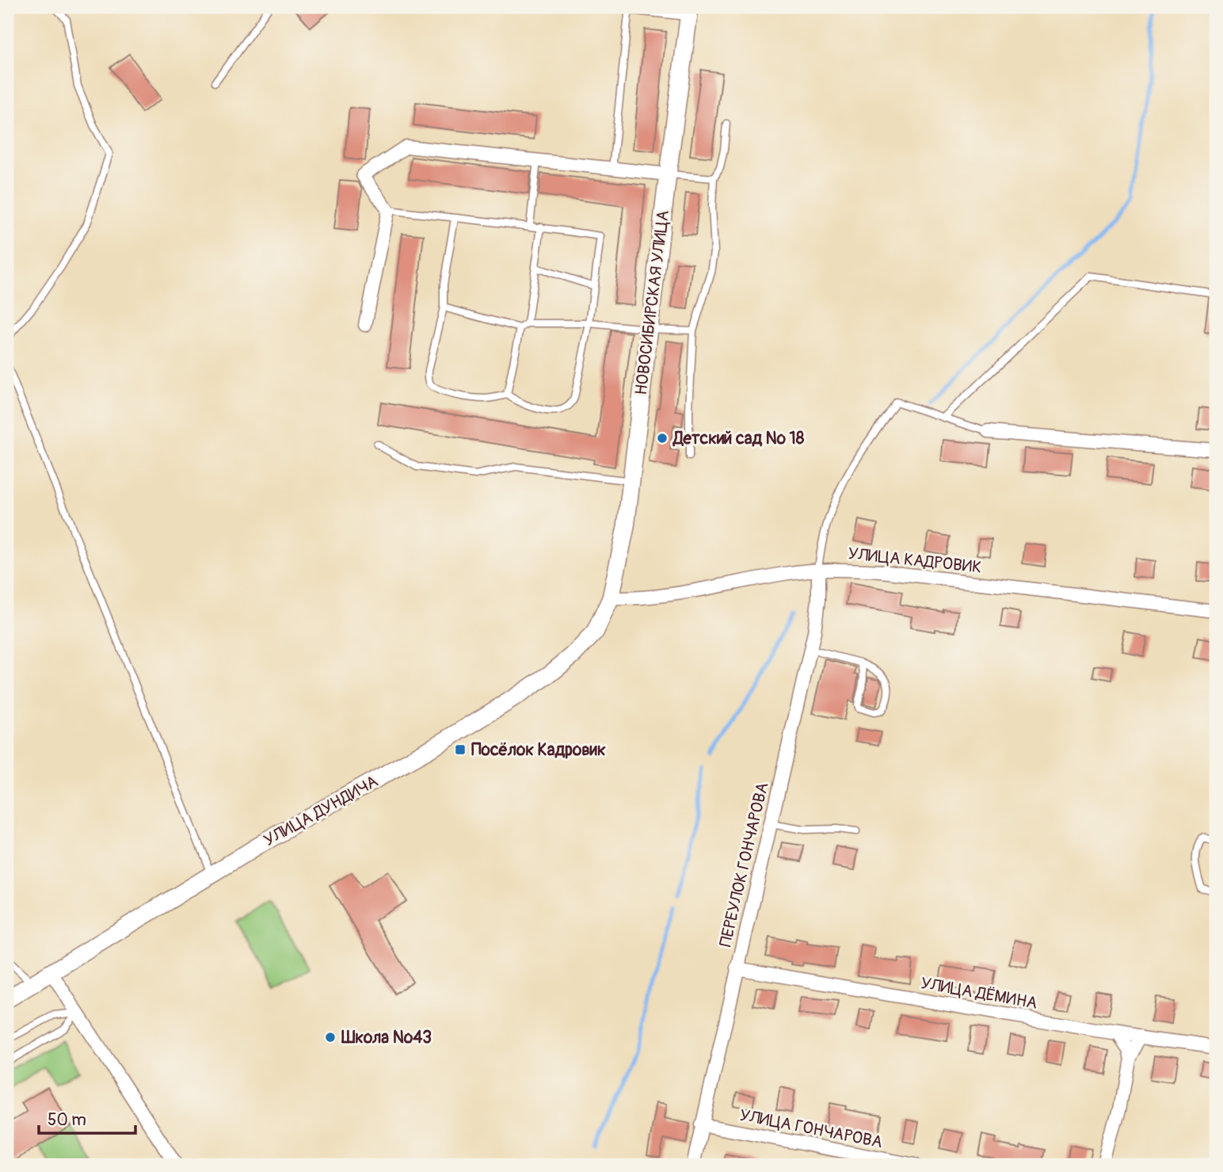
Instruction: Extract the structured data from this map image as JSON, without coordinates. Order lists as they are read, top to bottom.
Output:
{
  "streets": {
    "main road": ["НОВОСИБИРСКАЯ УЛИЦА", "УЛИЦА ДУНДИЧА"],
    "street": [
      "УЛИЦА КАДРОВИК",
      "ПЕРЕУЛОК ГОНЧАРОВА",
      "УЛИЦА ДЁМИНА",
      "УЛИЦА ГОНЧАРОВА"
    ]
  },
  "crossings": [
    ["НОВОСИБИРСКАЯ УЛИЦА", "УЛИЦА КАДРОВИК"],
    ["НОВОСИБИРСКАЯ УЛИЦА", "УЛИЦА ДУНДИЧА"],
    ["УЛИЦА КАДРОВИК", "УЛИЦА ДУНДИЧА"],
    ["УЛИЦА КАДРОВИК", "ПЕРЕУЛОК ГОНЧАРОВА"],
    ["ПЕРЕУЛОК ГОНЧАРОВА", "УЛИЦА ДЁМИНА"],
    ["ПЕРЕУЛОК ГОНЧАРОВА", "УЛИЦА ГОНЧАРОВА"]
  ],
  "places": {
    "other": ["Детский сад № 18", "Школа №43"],
    "transit": ["Посёлок Кадровик"]
  },
  "scale_bar": "50 m"
}
